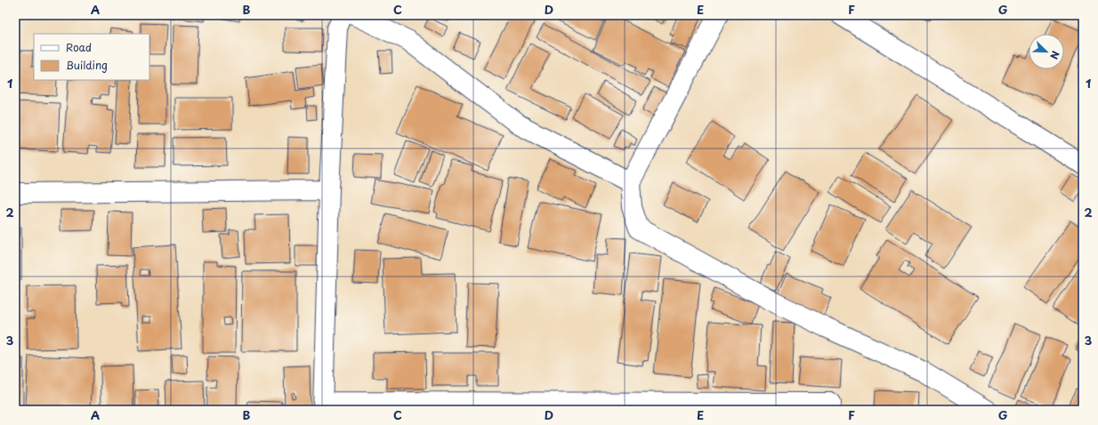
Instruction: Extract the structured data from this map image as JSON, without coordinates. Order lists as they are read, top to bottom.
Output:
{
  "legend": ["Road", "Building"],
  "north": "bottom right",
  "grid": {
    "columns": [
      "A",
      "B",
      "C",
      "D",
      "E",
      "F",
      "G"
    ],
    "rows": ["1", "2", "3"]
  }
}
